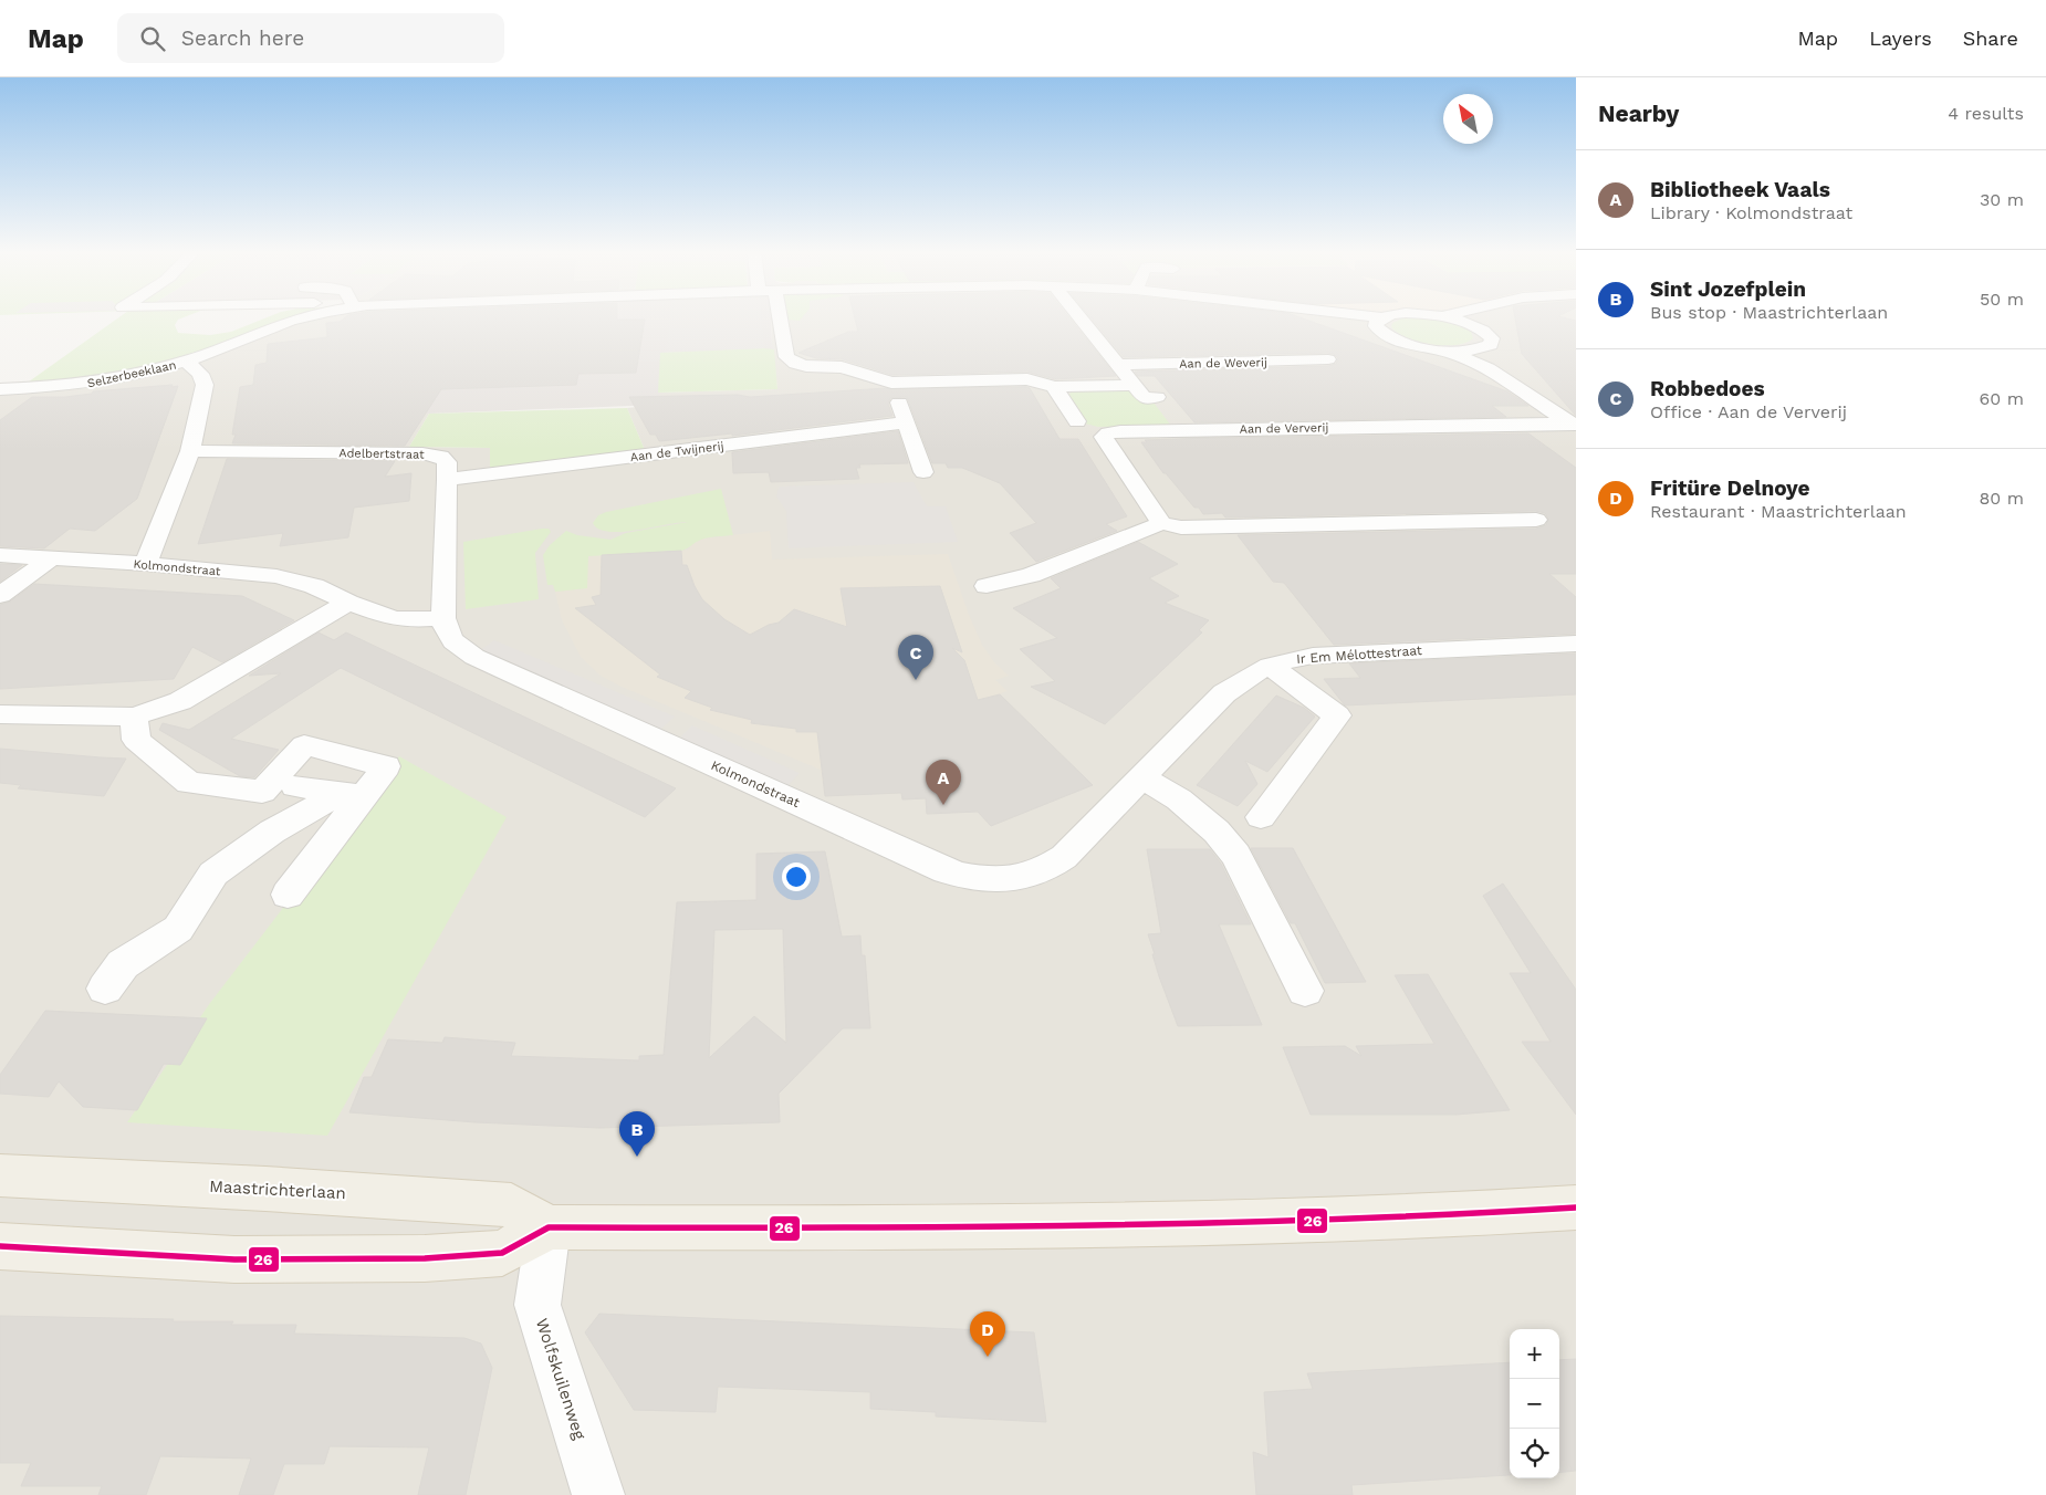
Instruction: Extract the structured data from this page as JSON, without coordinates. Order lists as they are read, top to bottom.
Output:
{
  "streets": {
    "main road": ["Maastrichterlaan"],
    "street": [
      "Aan de Weverij",
      "Selzerbeeklaan",
      "Aan de Ververij",
      "Aan de Twijnerij",
      "Adelbertstraat",
      "Kolmondstraat",
      "Ir Em Mélottestraat",
      "Wolfskuilenweg"
    ]
  },
  "crossings": [
    ["Aan de Twijnerij", "Adelbertstraat"],
    ["Adelbertstraat", "Kolmondstraat"],
    ["Kolmondstraat", "Ir Em Mélottestraat"],
    ["Maastrichterlaan", "Wolfskuilenweg"]
  ],
  "lines": ["transit line 26"],
  "north": "top left",
  "page": {
    "header": "Map",
    "search": "Search here",
    "nav": ["Map", "Layers", "Share"],
    "heading": ["Nearby", "4 results"],
    "list": [
      {
        "mark": "A",
        "name": "Bibliotheek Vaals",
        "note": "Library · Kolmondstraat",
        "value": "30 m"
      },
      {
        "mark": "B",
        "name": "Sint Jozefplein",
        "note": "Bus stop · Maastrichterlaan",
        "value": "50 m"
      },
      {
        "mark": "C",
        "name": "Robbedoes",
        "note": "Office · Aan de Ververij",
        "value": "60 m"
      },
      {
        "mark": "D",
        "name": "Fritüre Delnoye",
        "note": "Restaurant · Maastrichterlaan",
        "value": "80 m"
      }
    ],
    "pins": [
      "C",
      "A",
      "B",
      "D"
    ],
    "map_buttons": ["+", "−"]
  }
}
